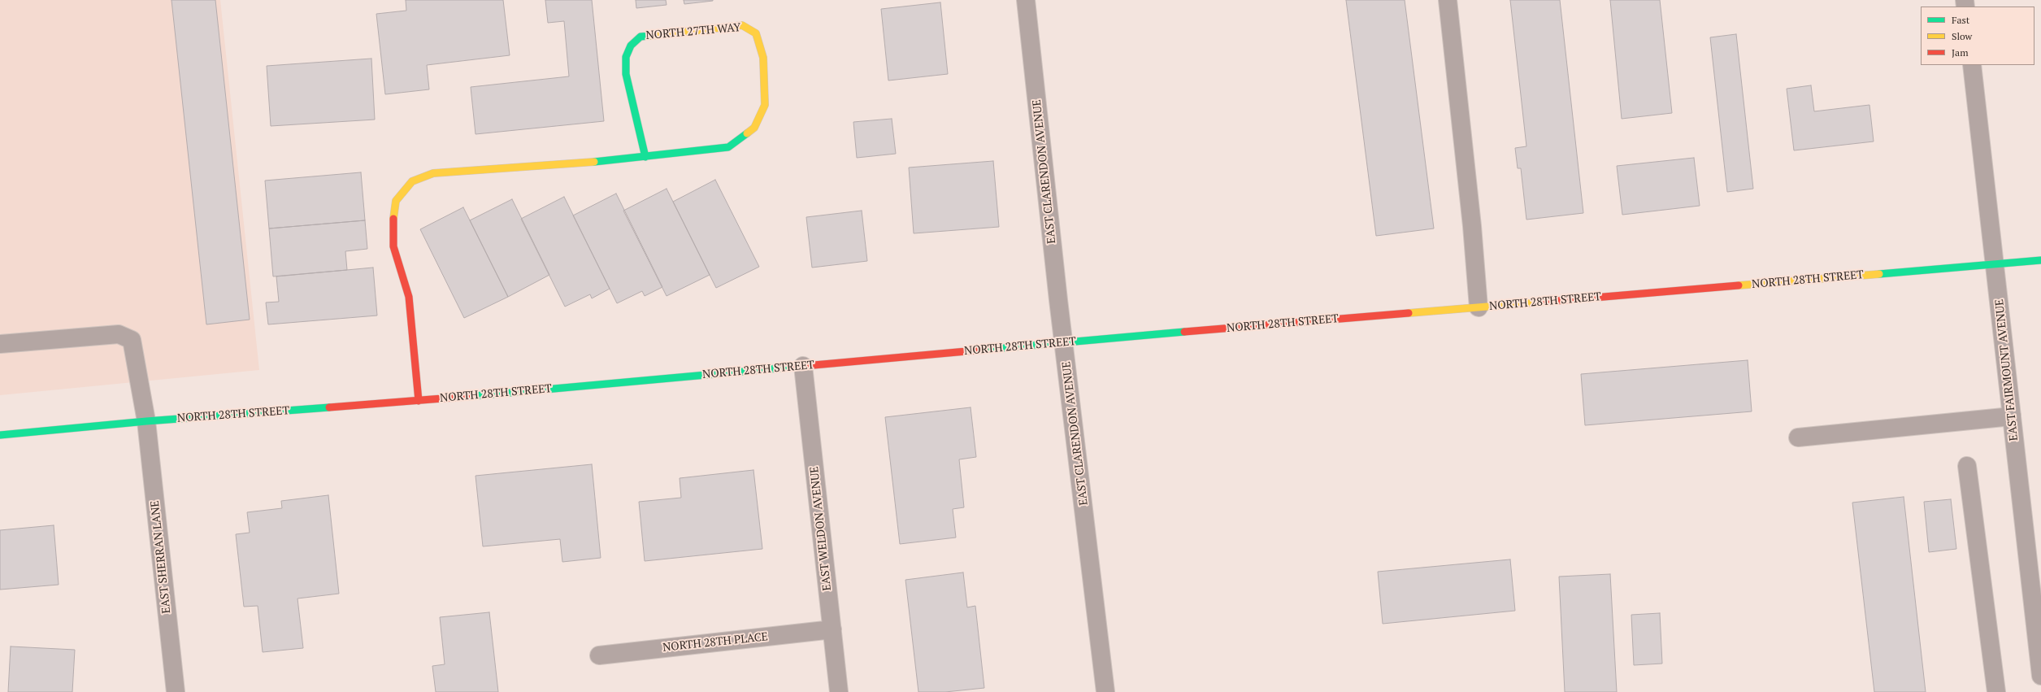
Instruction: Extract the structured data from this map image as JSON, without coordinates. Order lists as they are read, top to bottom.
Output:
{
  "streets": {
    "street": [
      "NORTH 27TH WAY",
      "EAST CLARENDON AVENUE",
      "NORTH 28TH STREET",
      "EAST FAIRMOUNT AVENUE",
      "EAST WELDON AVENUE",
      "EAST SHERRAN LANE",
      "NORTH 28TH PLACE"
    ]
  },
  "crossings": [
    ["NORTH 27TH WAY", "NORTH 28TH STREET"],
    ["EAST CLARENDON AVENUE", "NORTH 28TH STREET"],
    ["NORTH 28TH STREET", "EAST FAIRMOUNT AVENUE"],
    ["NORTH 28TH STREET", "EAST WELDON AVENUE"],
    ["NORTH 28TH STREET", "EAST SHERRAN LANE"],
    ["EAST WELDON AVENUE", "NORTH 28TH PLACE"]
  ],
  "legend": ["Fast", "Slow", "Jam"]
}
